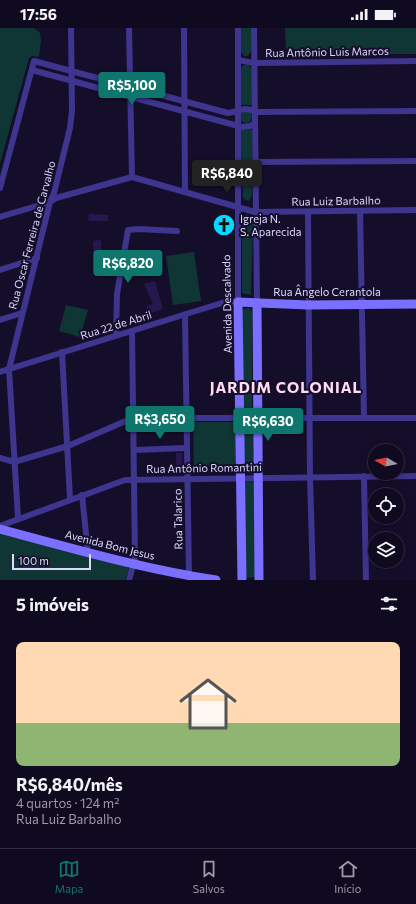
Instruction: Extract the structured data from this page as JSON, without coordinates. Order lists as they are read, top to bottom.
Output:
{
  "streets": {
    "street": [
      "Rua Antônio Luis Marcos",
      "Rua Luiz Barbalho",
      "Rua Oscar Ferreira de Carvalho",
      "Rua Ângelo Cerantola",
      "Avenida Descalvado",
      "Rua 22 de Abril",
      "Rua Antônio Romantini",
      "Rua Talarico",
      "Avenida Bom Jesus"
    ]
  },
  "crossings": [
    ["Rua Antônio Luis Marcos", "Avenida Descalvado"],
    ["Rua Luiz Barbalho", "Avenida Descalvado"],
    ["Rua Oscar Ferreira de Carvalho", "Rua 22 de Abril"],
    ["Rua Oscar Ferreira de Carvalho", "Rua Antônio Romantini"],
    ["Rua Ângelo Cerantola", "Avenida Descalvado"],
    ["Rua Ângelo Cerantola", "Rua 22 de Abril"],
    ["Avenida Descalvado", "Rua 22 de Abril"],
    ["Avenida Descalvado", "Rua Antônio Romantini"],
    ["Rua 22 de Abril", "Rua Talarico"],
    ["Rua Antônio Romantini", "Rua Talarico"],
    ["Rua Antônio Romantini", "Avenida Bom Jesus"],
    ["Rua Talarico", "Avenida Bom Jesus"]
  ],
  "districts": ["JARDIM COLONIAL"],
  "places": {
    "church": ["Igreja N. S. Aparecida"]
  },
  "scale_bar": "100 m",
  "north": "left",
  "page": {
    "status": "17:56",
    "price": [
      "R$5,100",
      "R$6,840",
      "R$6,820",
      "R$3,650",
      "R$6,630"
    ],
    "scale": "100 m",
    "heading": "5 imóveis",
    "list": [
      {
        "name": "R$6,840/mês",
        "note": "4 quartos · 124 m² · Rua Luiz Barbalho"
      }
    ],
    "tabs": ["Mapa", "Salvos", "Início"]
  }
}
